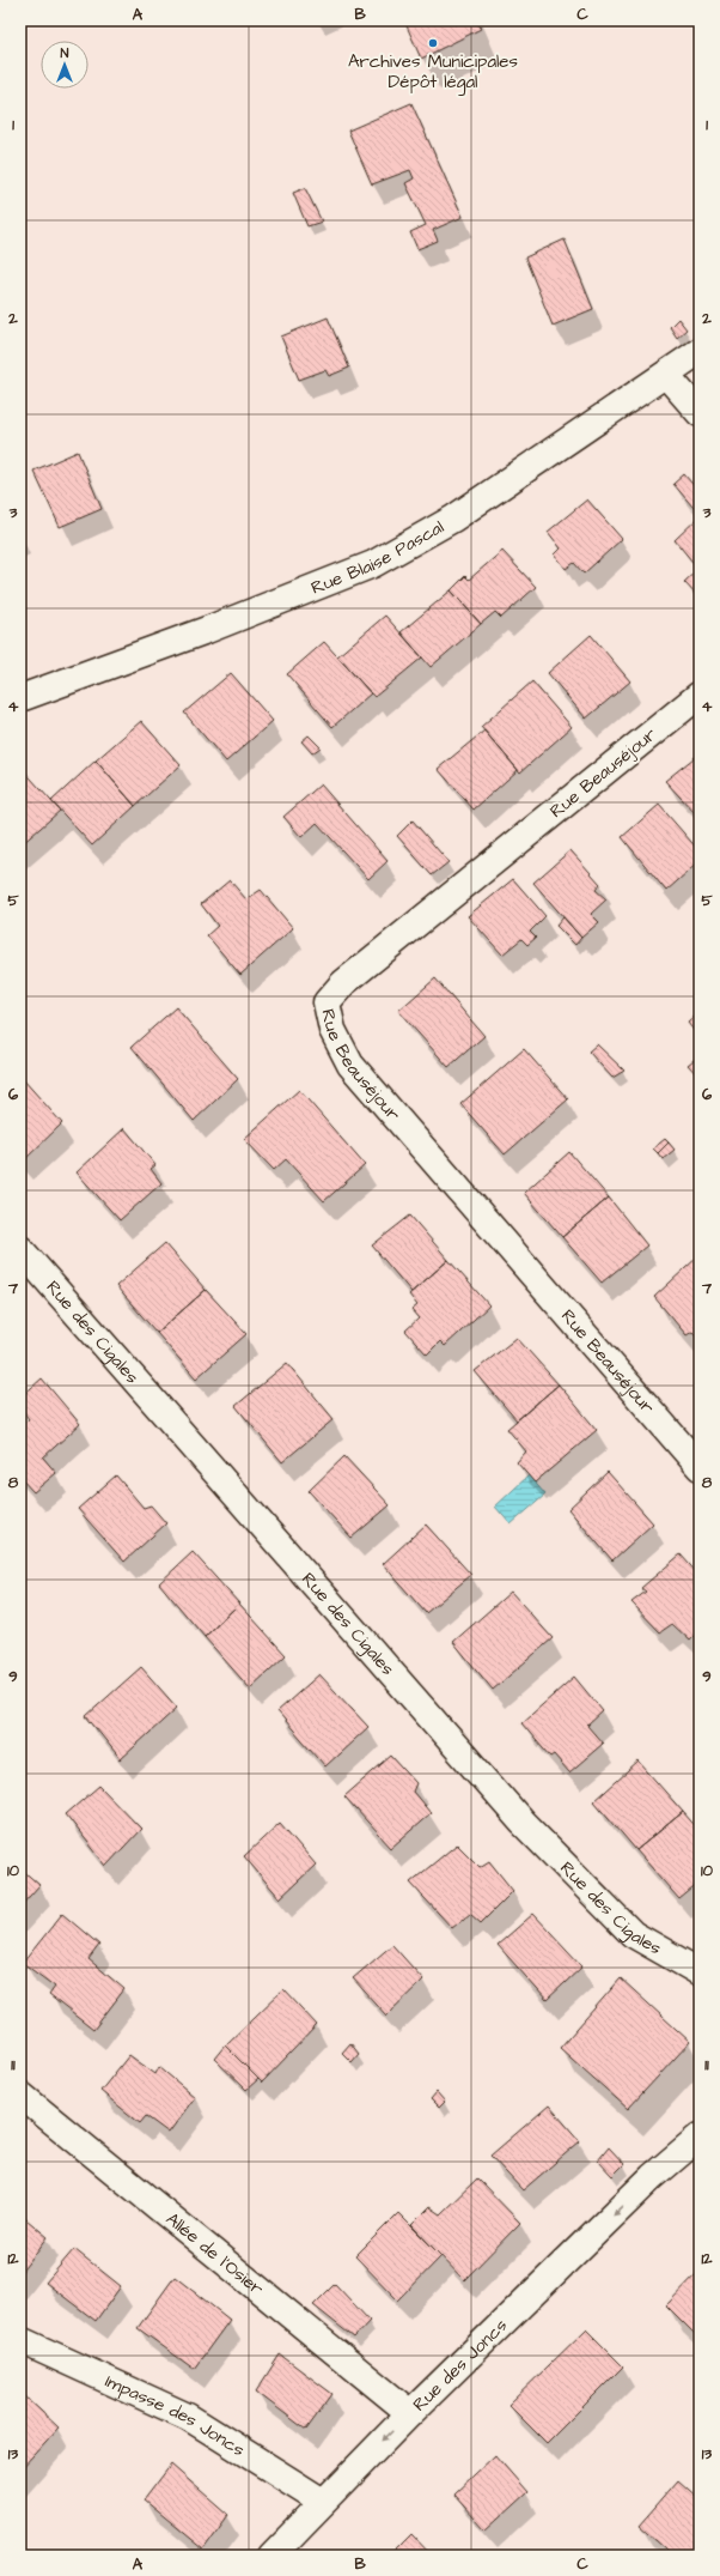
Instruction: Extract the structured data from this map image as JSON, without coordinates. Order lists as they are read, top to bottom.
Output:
{
  "streets": {
    "street": [
      "Rue Blaise Pascal",
      "Rue Beauséjour",
      "Rue des Cigales",
      "Allée de l'Osier",
      "Rue des Joncs",
      "Impasse des Joncs"
    ]
  },
  "crossings": [
    ["Allée de l'Osier", "Rue des Joncs"],
    ["Rue des Joncs", "Impasse des Joncs"]
  ],
  "one_way": ["Rue des Joncs"],
  "places": ["Archives Municipales Dépôt légal"],
  "north": "top",
  "grid": {
    "columns": ["A", "B", "C"],
    "rows": [
      "1",
      "2",
      "3",
      "4",
      "5",
      "6",
      "7",
      "8",
      "9",
      "10",
      "11",
      "12",
      "13"
    ]
  }
}
